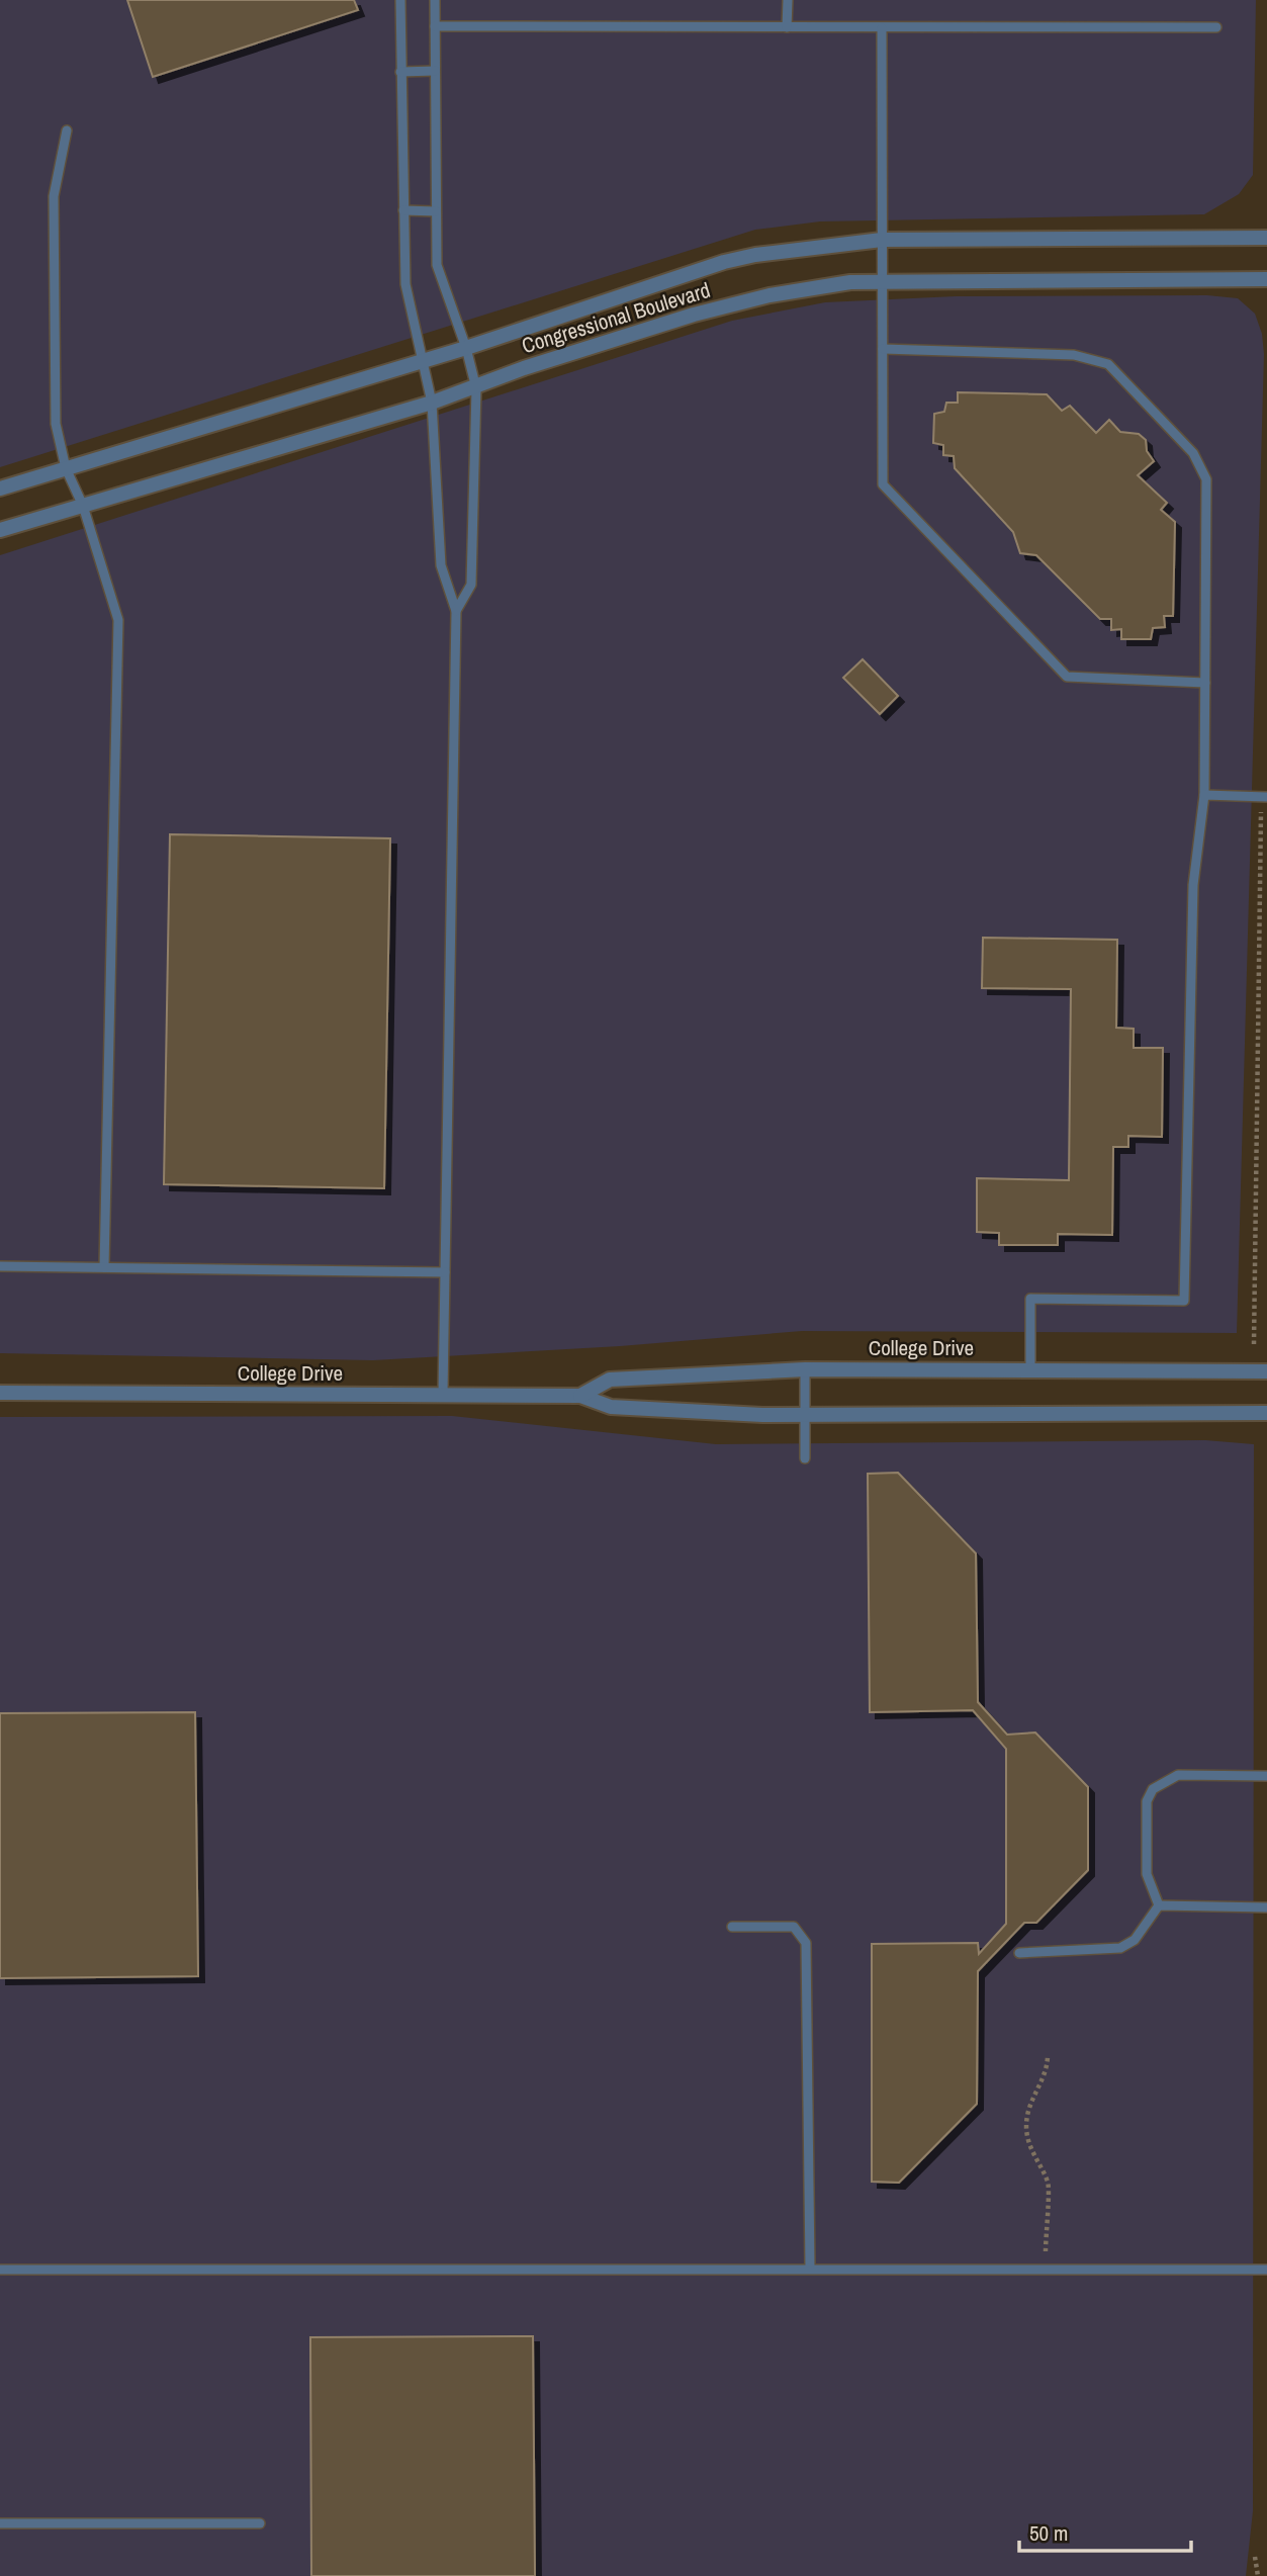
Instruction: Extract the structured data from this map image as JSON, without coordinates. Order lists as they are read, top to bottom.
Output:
{
  "streets": {
    "street": ["Congressional Boulevard", "College Drive"]
  },
  "scale_bar": "50 m"
}
